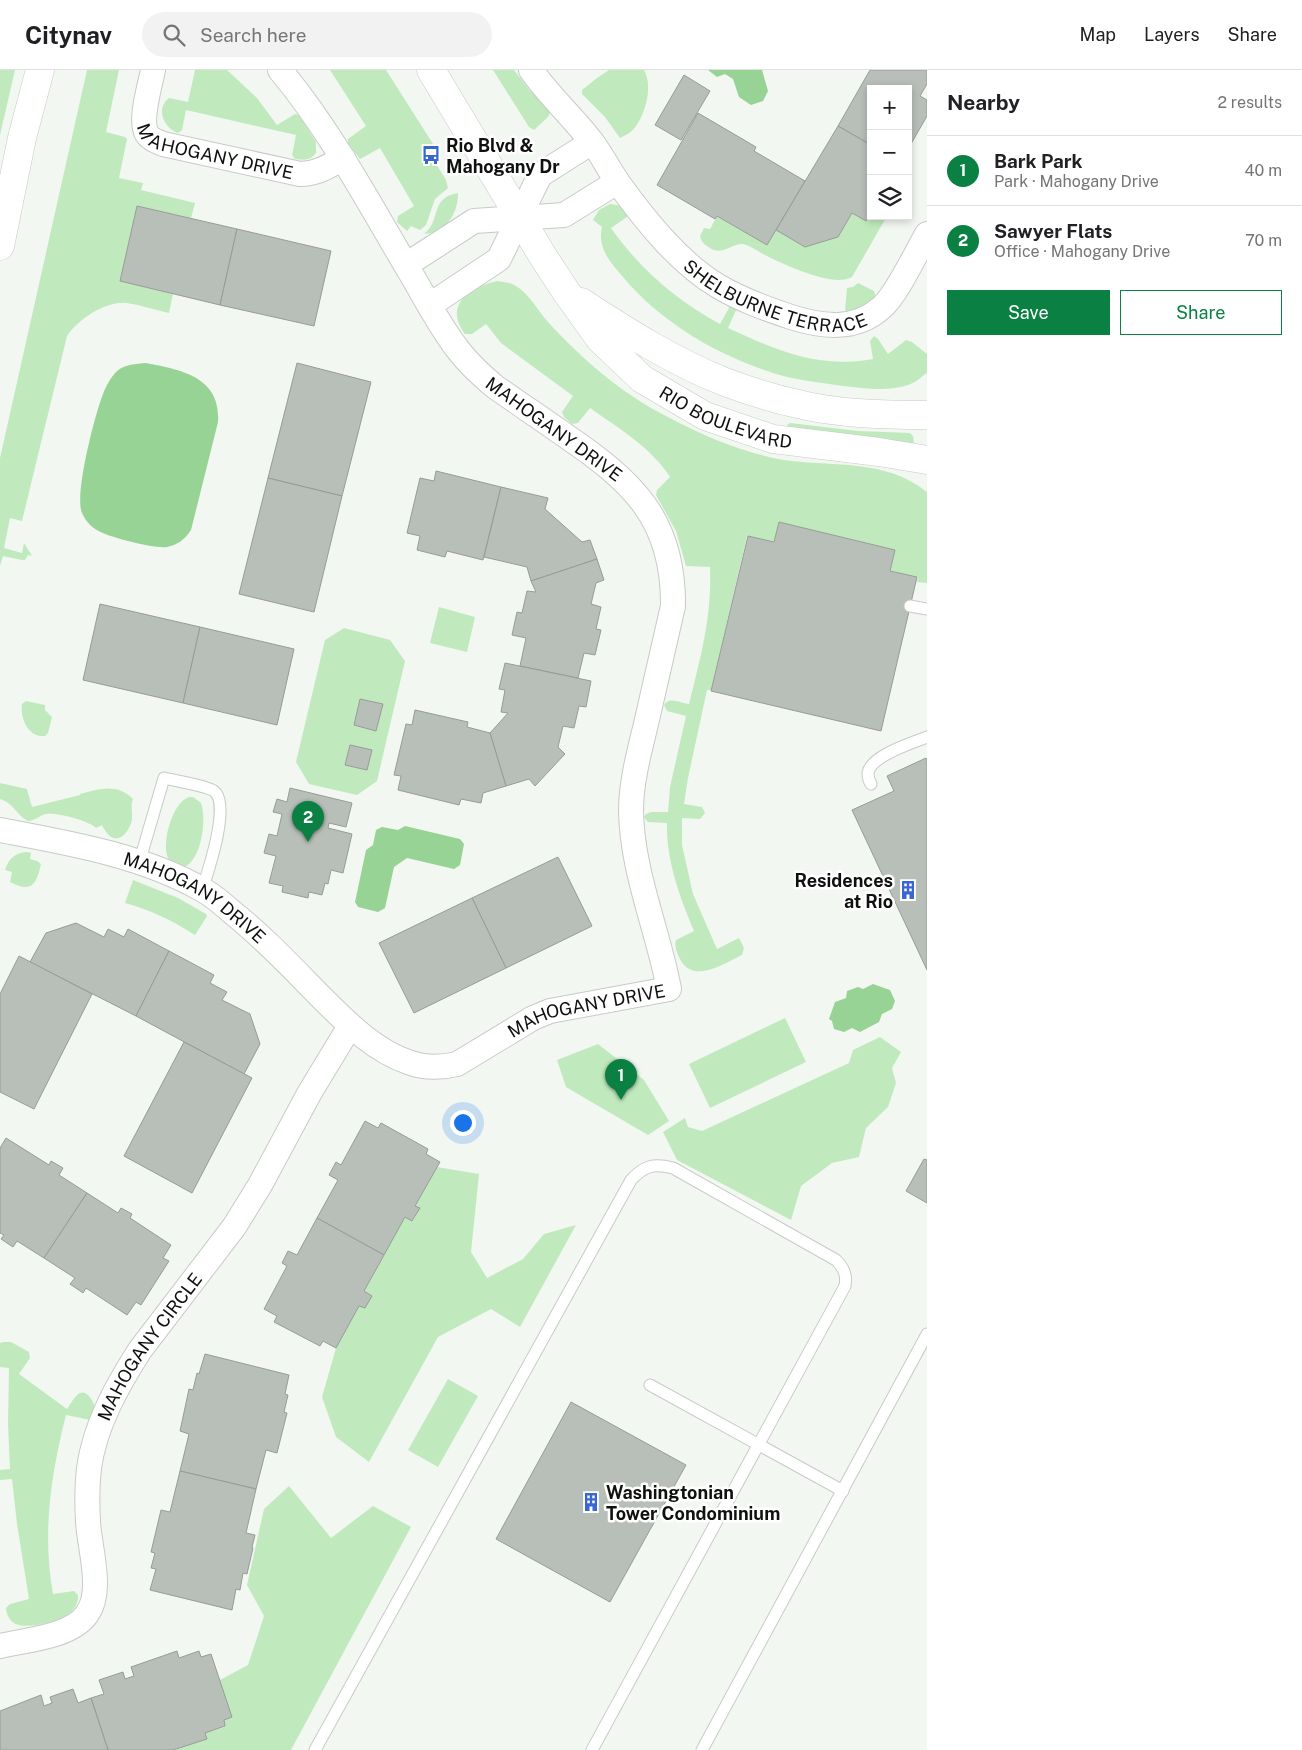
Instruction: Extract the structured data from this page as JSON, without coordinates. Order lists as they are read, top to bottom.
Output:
{
  "streets": {
    "street": [
      "MAHOGANY DRIVE",
      "SHELBURNE TERRACE",
      "RIO BOULEVARD",
      "MAHOGANY CIRCLE"
    ]
  },
  "crossings": [
    ["MAHOGANY DRIVE", "MAHOGANY CIRCLE"]
  ],
  "places": {
    "bus stop": ["Rio Blvd & Mahogany Dr"],
    "building": ["Residences at Rio", "Washingtonian Tower Condominium"]
  },
  "page": {
    "header": "Citynav",
    "search": "Search here",
    "nav": ["Map", "Layers", "Share"],
    "heading": ["Nearby", "2 results"],
    "map_buttons": ["+", "−"],
    "list": [
      {
        "mark": "1",
        "name": "Bark Park",
        "note": "Park · Mahogany Drive",
        "value": "40 m"
      },
      {
        "mark": "2",
        "name": "Sawyer Flats",
        "note": "Office · Mahogany Drive",
        "value": "70 m"
      }
    ],
    "buttons": ["Save", "Share"],
    "pins": ["2", "1"]
  }
}
